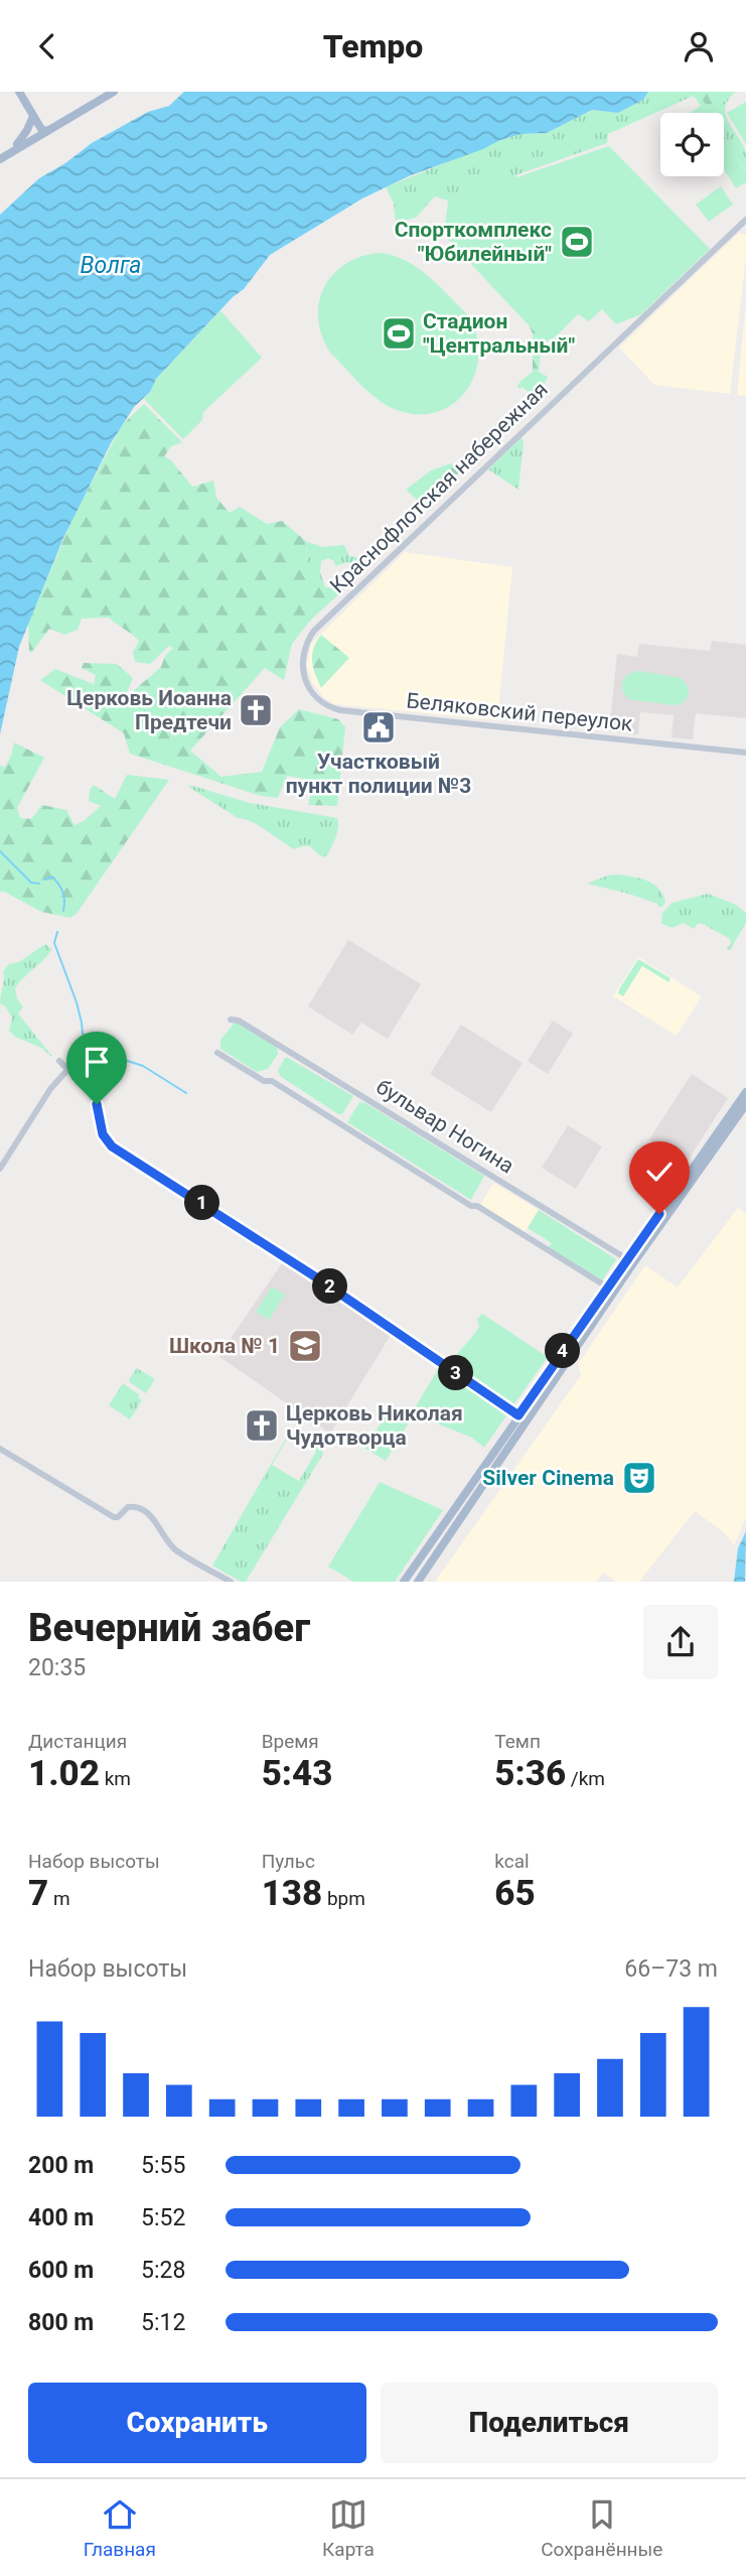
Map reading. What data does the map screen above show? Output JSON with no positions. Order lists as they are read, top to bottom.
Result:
{
  "streets": {
    "street": ["Краснофлотская набережная", "Беляковский переулок", "бульвар Ногина"]
  },
  "crossings": [
    ["Краснофлотская набережная", "Беляковский переулок"]
  ],
  "water": ["Волга"],
  "places": {
    "sports": ["Спорткомплекс \"Юбилейный\"", "Стадион \"Центральный\""],
    "church": ["Церковь Иоанна Предтечи", "Церковь Николая Чудотворца"],
    "public building": ["Участковый пункт полиции №3"],
    "school or university": ["Школа № 1"],
    "theatre": ["Silver Cinema"]
  },
  "page": {
    "header": "Tempo",
    "pins": [
      "1",
      "2",
      "4",
      "3"
    ],
    "heading": ["Вечерний забег", "20:35"],
    "stats": [
      ["Дистанция", "1.02 km"],
      ["Время", "5:43"],
      ["Темп", "5:36 /km"],
      ["Набор высоты", "7 m"],
      ["Пульс", "138 bpm"],
      ["kcal", "65"]
    ],
    "chart": ["Набор высоты", "66–73 m"],
    "list": [
      {
        "name": "200 m",
        "note": "5:55"
      },
      {
        "name": "400 m",
        "note": "5:52"
      },
      {
        "name": "600 m",
        "note": "5:28"
      },
      {
        "name": "800 m",
        "note": "5:12"
      }
    ],
    "buttons": ["Сохранить", "Поделиться"],
    "tabs": ["Главная", "Карта", "Сохранённые"]
  }
}
